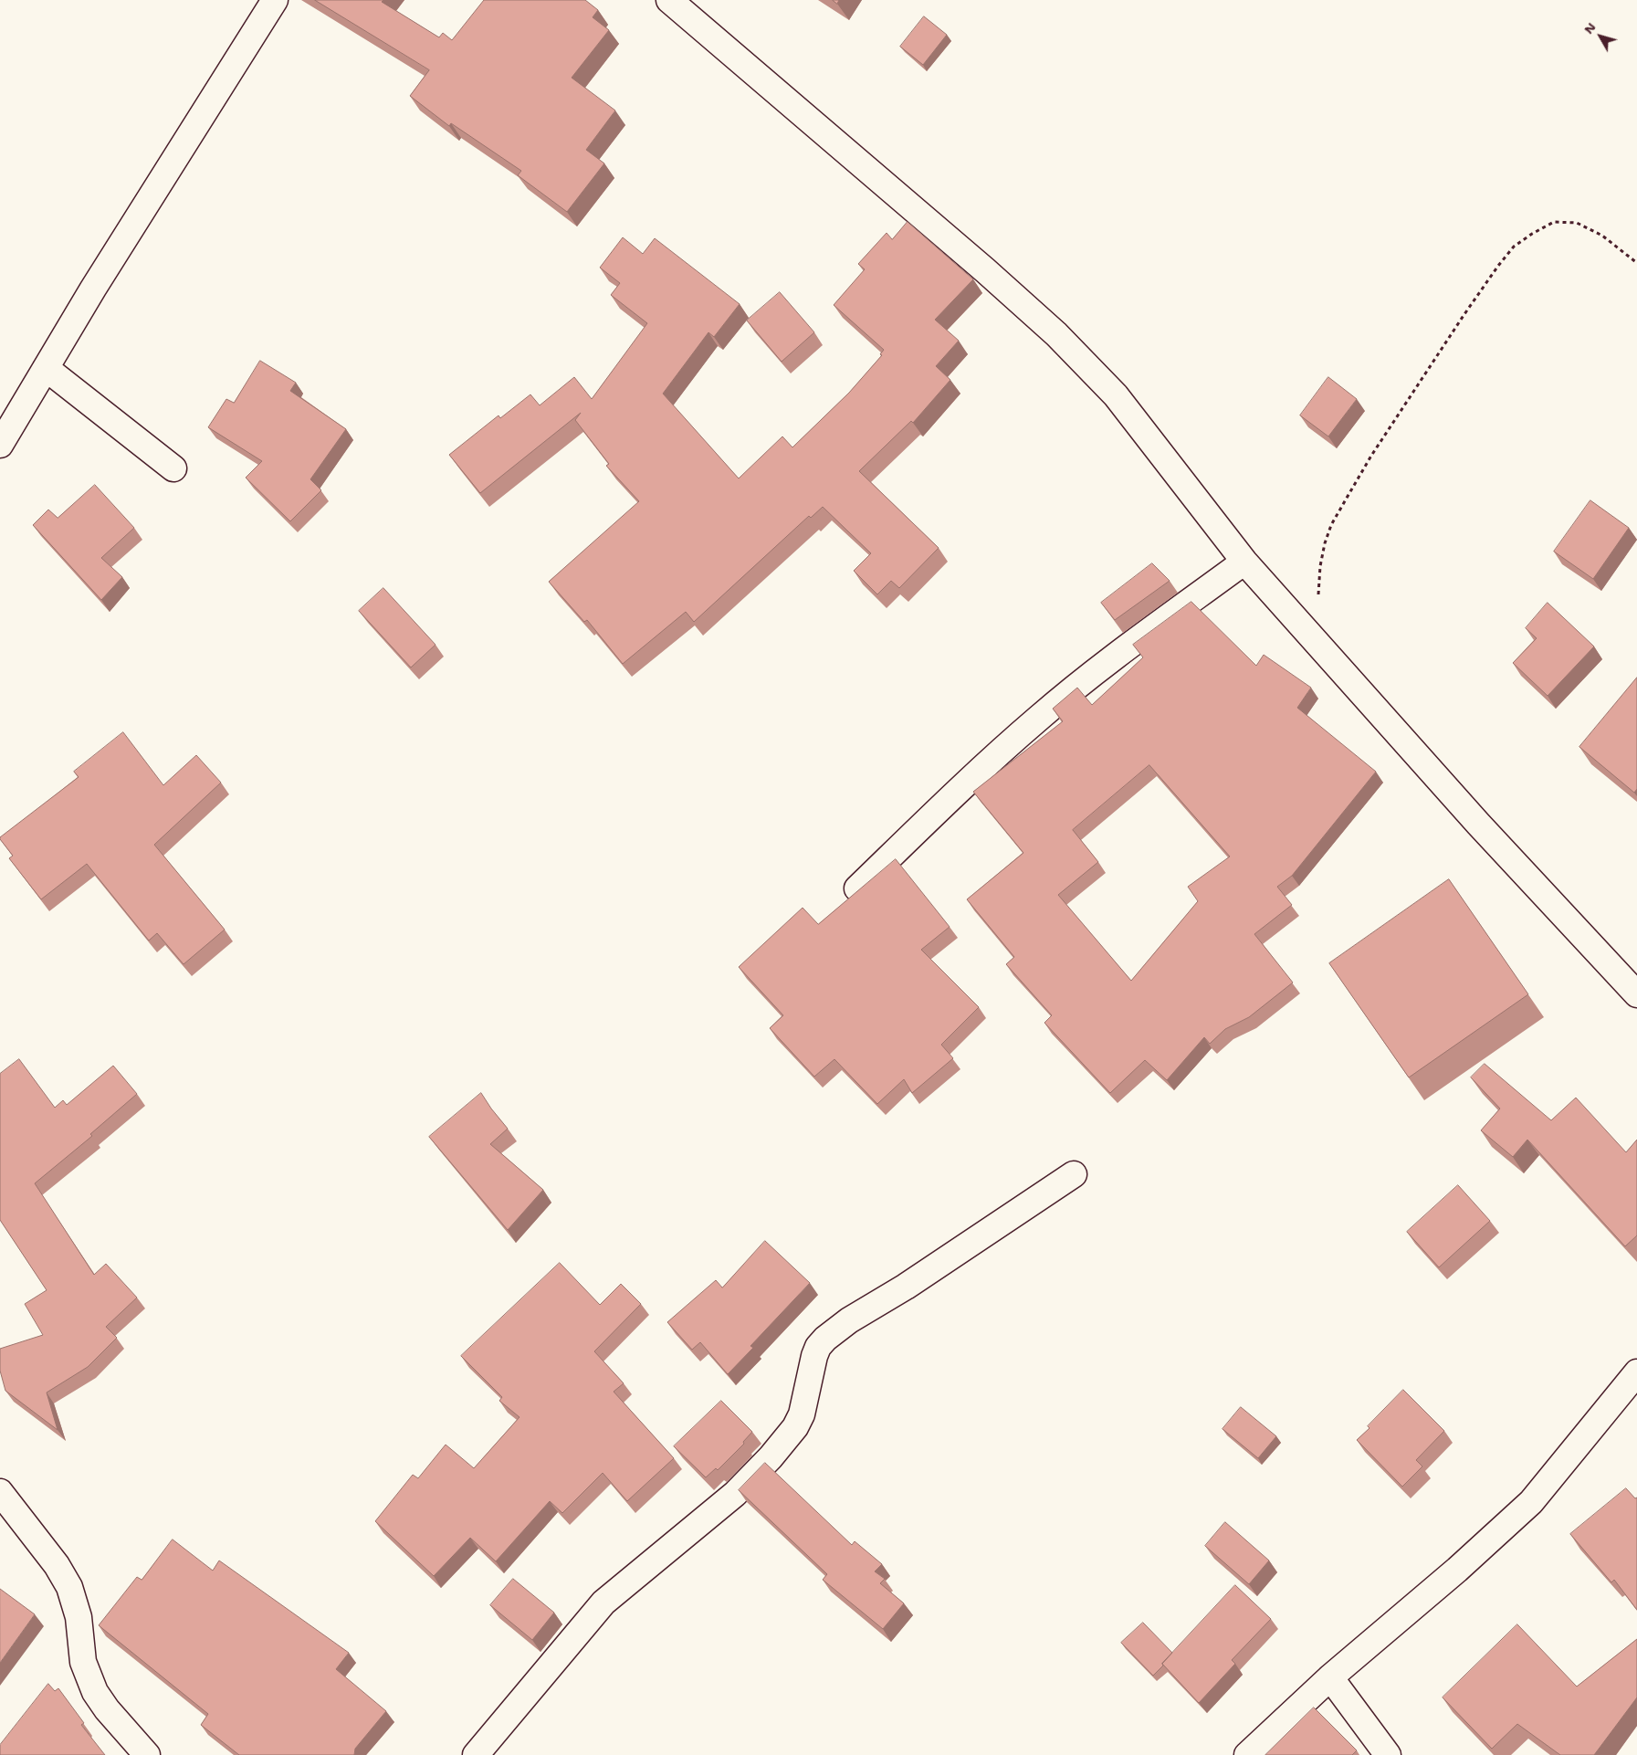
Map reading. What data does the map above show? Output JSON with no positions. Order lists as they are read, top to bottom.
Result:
{
  "north": "top left"
}
